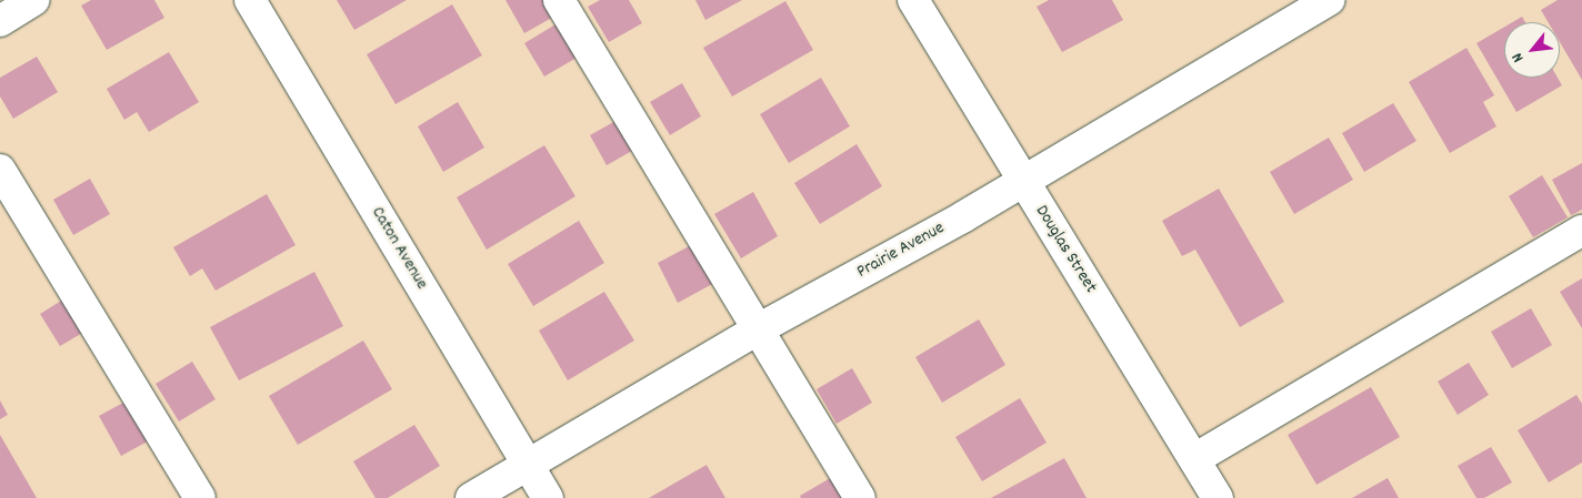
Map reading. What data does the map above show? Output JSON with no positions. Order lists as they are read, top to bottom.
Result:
{
  "streets": {
    "street": ["Caton Avenue", "Douglas Street", "Prairie Avenue"]
  },
  "crossings": [
    ["Caton Avenue", "Prairie Avenue"],
    ["Douglas Street", "Prairie Avenue"]
  ],
  "north": "bottom left"
}
